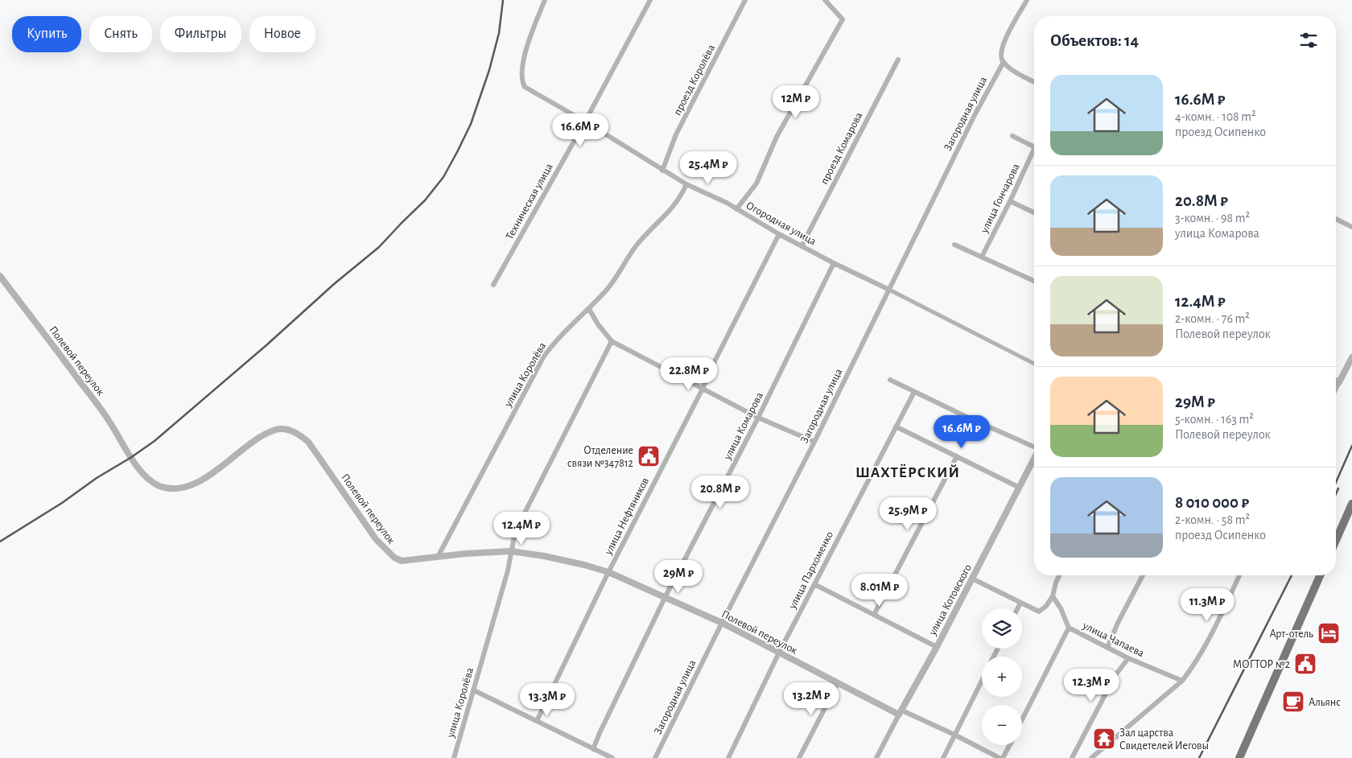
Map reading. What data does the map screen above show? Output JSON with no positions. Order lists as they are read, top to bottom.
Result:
{
  "streets": {
    "street": [
      "проезд Королёва",
      "Загородная улица",
      "проезд Комарова",
      "улица Гончарова",
      "Техническая улица",
      "Огородная улица",
      "Полевой переулок",
      "улица Королёва",
      "улица Комарова",
      "улица Нефтяников",
      "улица Пархоменко",
      "улица Котовского",
      "улица Чапаева"
    ]
  },
  "crossings": [
    ["проезд Королёва", "Огородная улица"],
    ["Загородная улица", "Огородная улица"],
    ["Загородная улица", "Полевой переулок"],
    ["проезд Комарова", "Огородная улица"],
    ["Техническая улица", "Огородная улица"],
    ["Огородная улица", "улица Королёва"],
    ["Огородная улица", "улица Комарова"],
    ["Огородная улица", "улица Нефтяников"],
    ["Полевой переулок", "улица Королёва"],
    ["Полевой переулок", "улица Комарова"],
    ["Полевой переулок", "улица Нефтяников"],
    ["Полевой переулок", "улица Пархоменко"],
    ["Полевой переулок", "улица Котовского"]
  ],
  "districts": ["ШАХТЁРСКИЙ"],
  "places": {
    "public building": ["Отделение связи №347812", "МОГТОР №2"],
    "hotel": ["Арт-отель"],
    "cafe": ["Альянс"],
    "temple": ["Зал царства Свидетелей Иеговы"]
  },
  "page": {
    "chip": [
      "Купить",
      "Снять",
      "Фильтры",
      "Новое"
    ],
    "heading": "Объектов: 14",
    "list": [
      {
        "name": "16.6M ₽",
        "note": "4-комн. · 108 m² · проезд Осипенко"
      },
      {
        "name": "20.8M ₽",
        "note": "3-комн. · 98 m² · улица Комарова"
      },
      {
        "name": "12.4M ₽",
        "note": "2-комн. · 76 m² · Полевой переулок"
      },
      {
        "name": "29M ₽",
        "note": "5-комн. · 163 m² · Полевой переулок"
      },
      {
        "name": "8 010 000 ₽",
        "note": "2-комн. · 58 m² · проезд Осипенко"
      }
    ],
    "price": [
      "12M ₽",
      "16.6M ₽",
      "25.4M ₽",
      "22.8M ₽",
      "16.6M ₽",
      "20.8M ₽",
      "25.9M ₽",
      "12.4M ₽",
      "29M ₽",
      "8.01M ₽",
      "11.3M ₽",
      "12.3M ₽",
      "13.2M ₽",
      "13.3M ₽"
    ],
    "map_buttons": ["+", "−"]
  }
}
